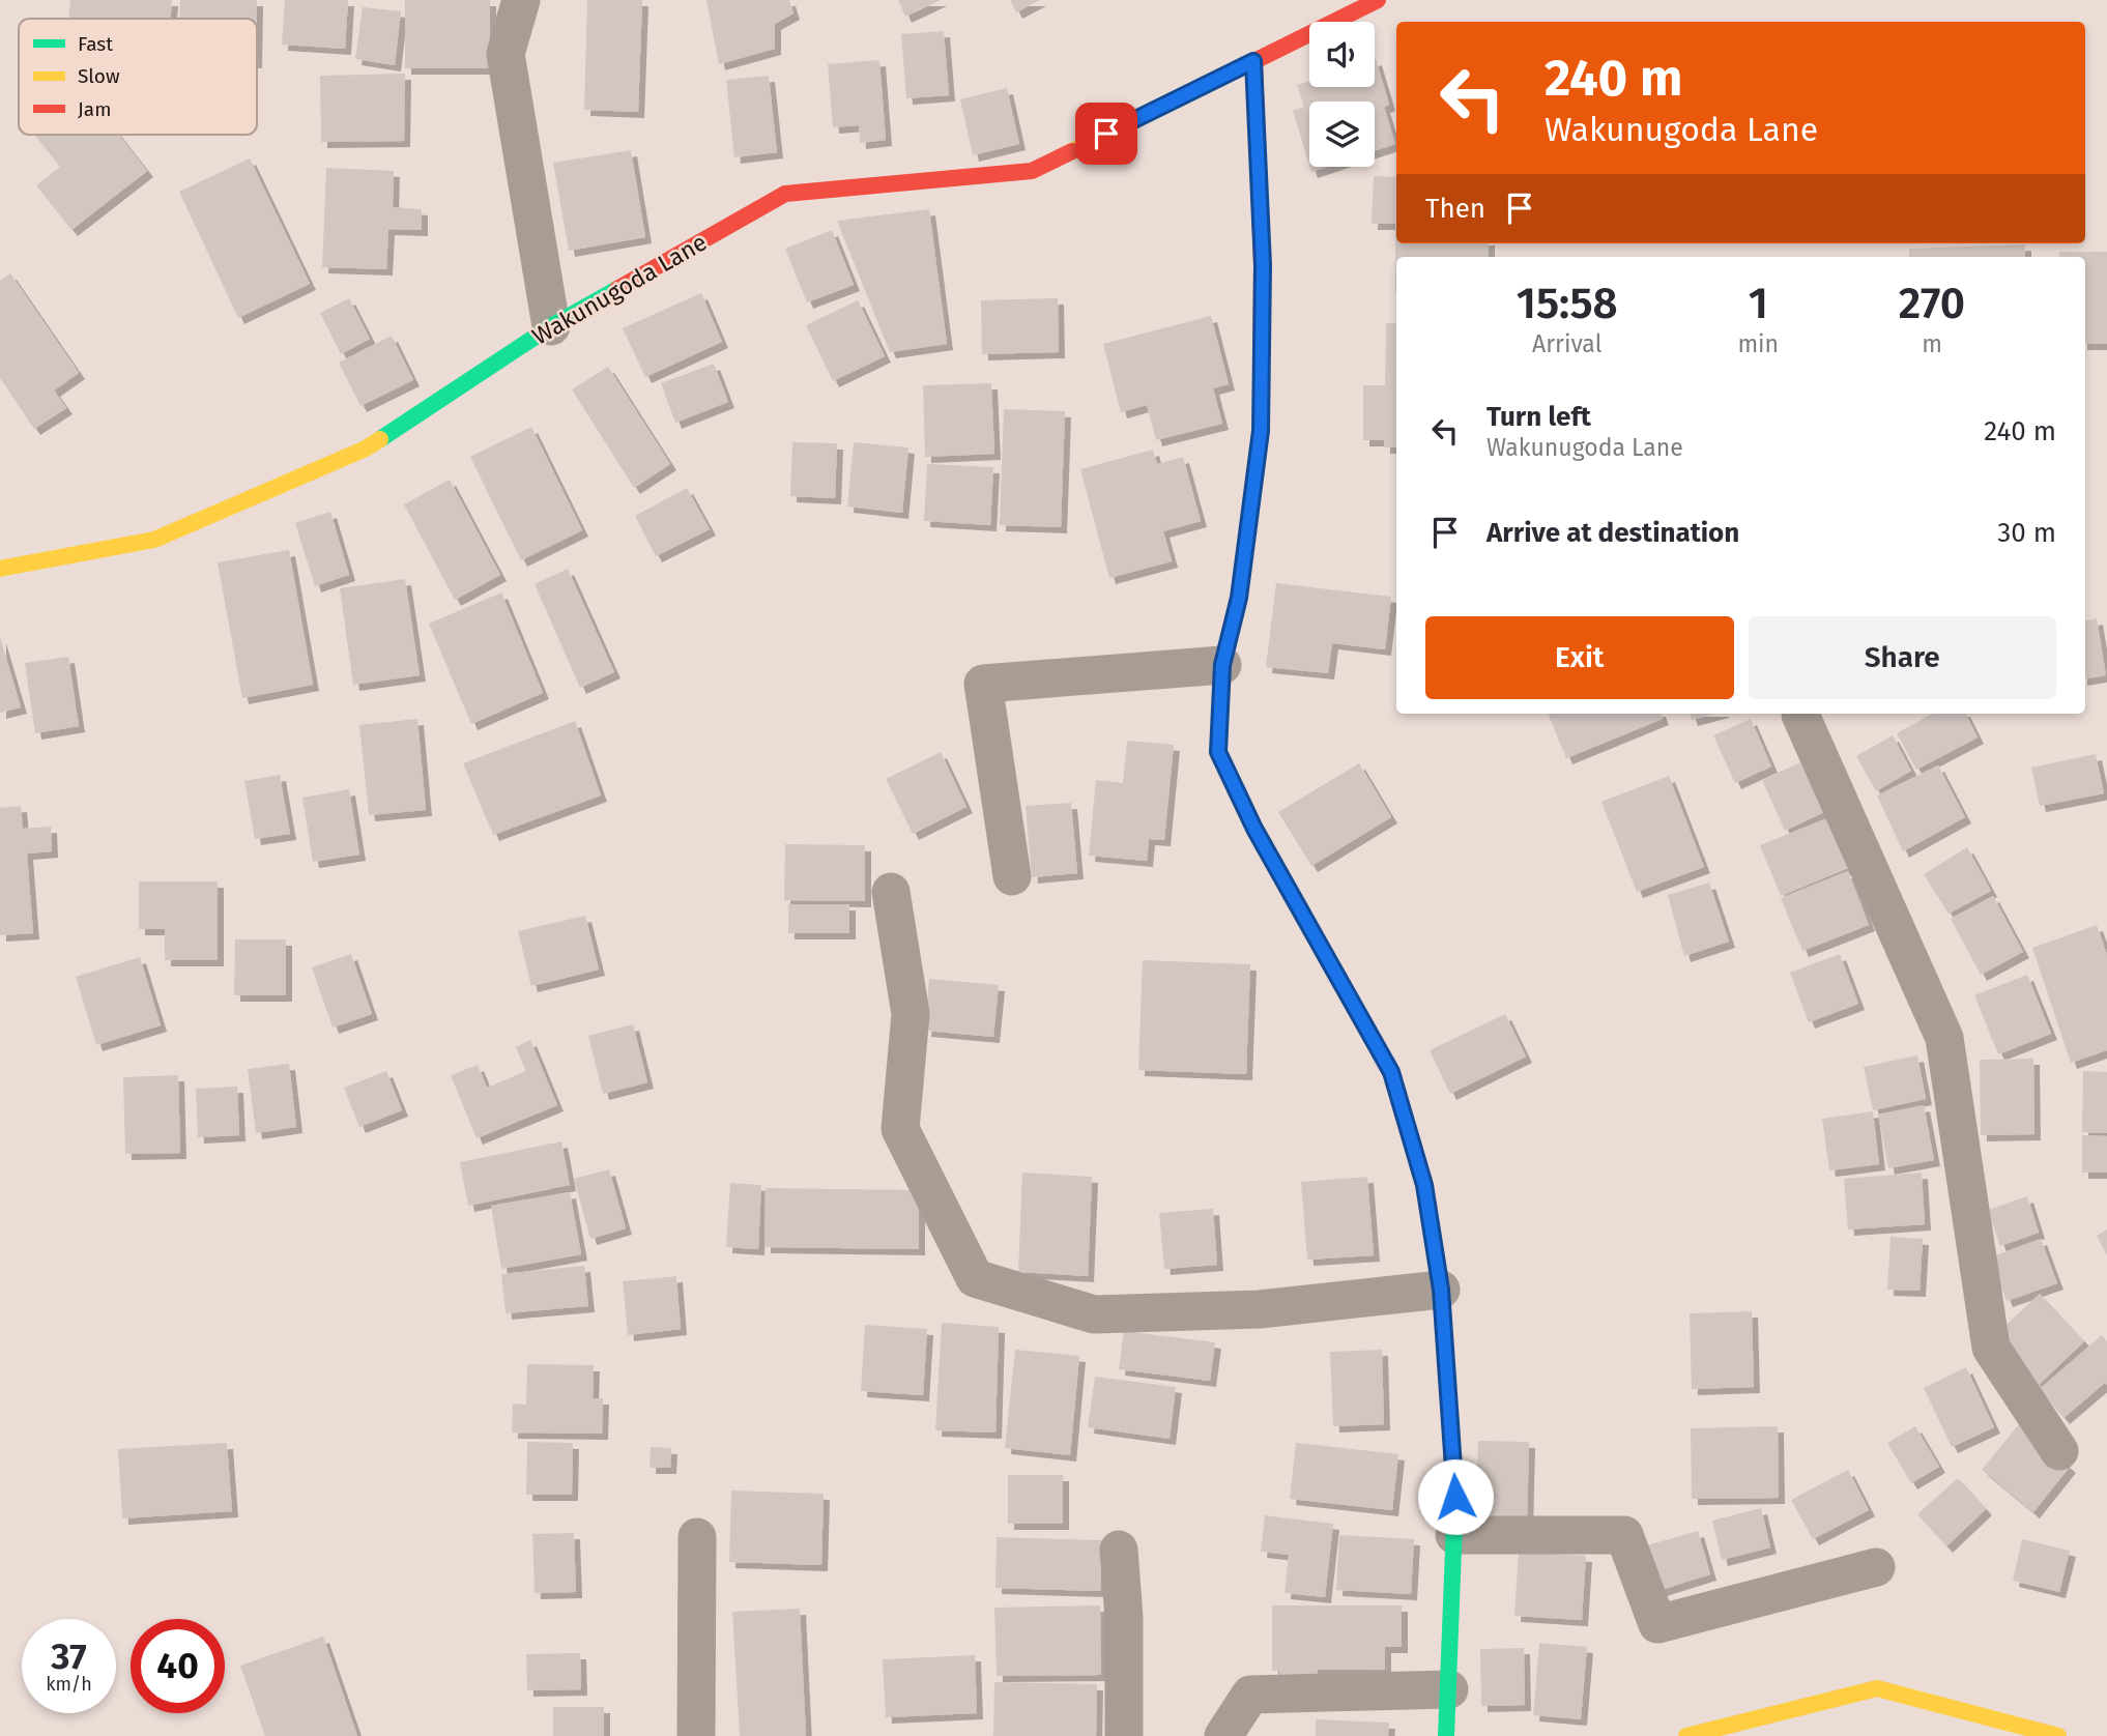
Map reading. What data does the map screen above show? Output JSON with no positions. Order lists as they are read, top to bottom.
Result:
{
  "streets": {
    "street": ["Wakunugoda Lane"]
  },
  "legend": ["Fast", "Slow", "Jam"],
  "page": {
    "turn": ["240 m", "Wakunugoda Lane"],
    "then": "Then",
    "eta": [
      "15:58",
      "Arrival",
      "1",
      "min",
      "270",
      "m"
    ],
    "list": [
      {
        "name": "Turn left",
        "note": "Wakunugoda Lane",
        "value": "240 m"
      },
      {
        "name": "Arrive at destination",
        "value": "30 m"
      }
    ],
    "buttons": ["Exit", "Share"],
    "speed": "37 km/h",
    "limit": "40"
  }
}
